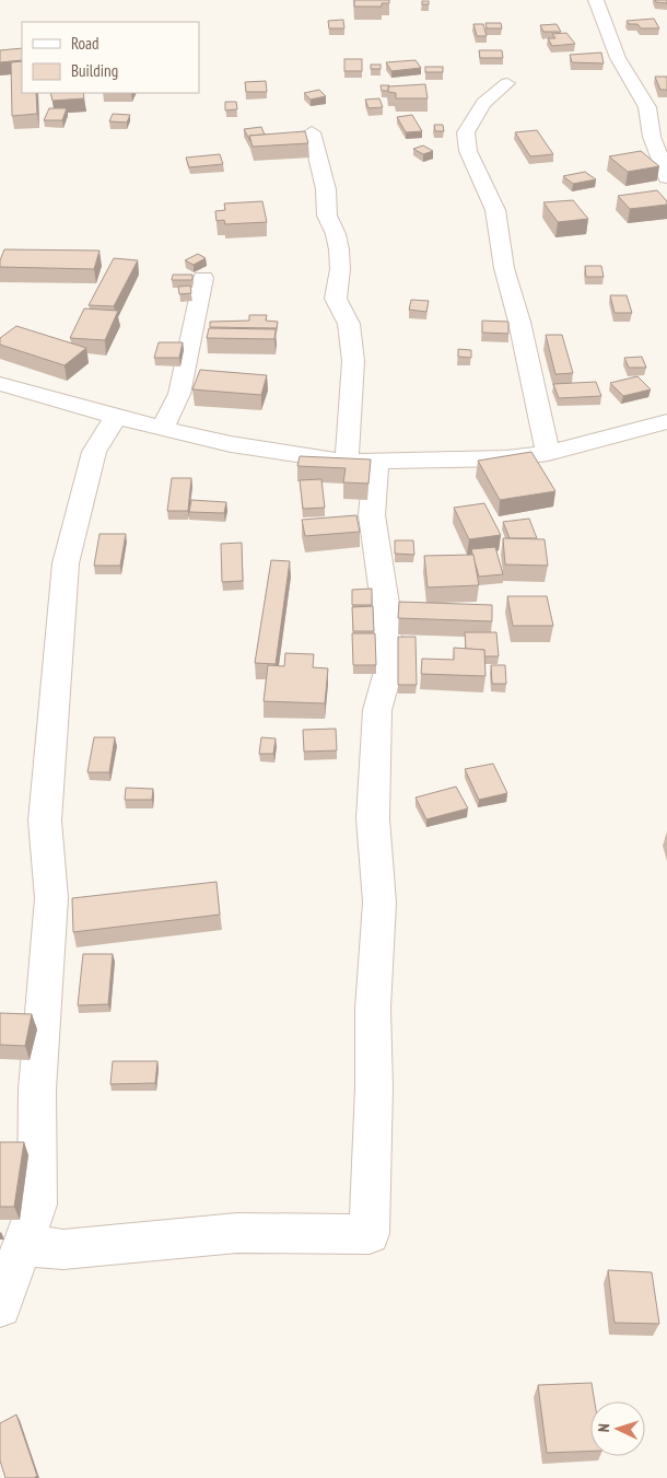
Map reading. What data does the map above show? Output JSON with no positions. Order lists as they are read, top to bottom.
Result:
{
  "legend": ["Road", "Building"],
  "north": "left"
}
